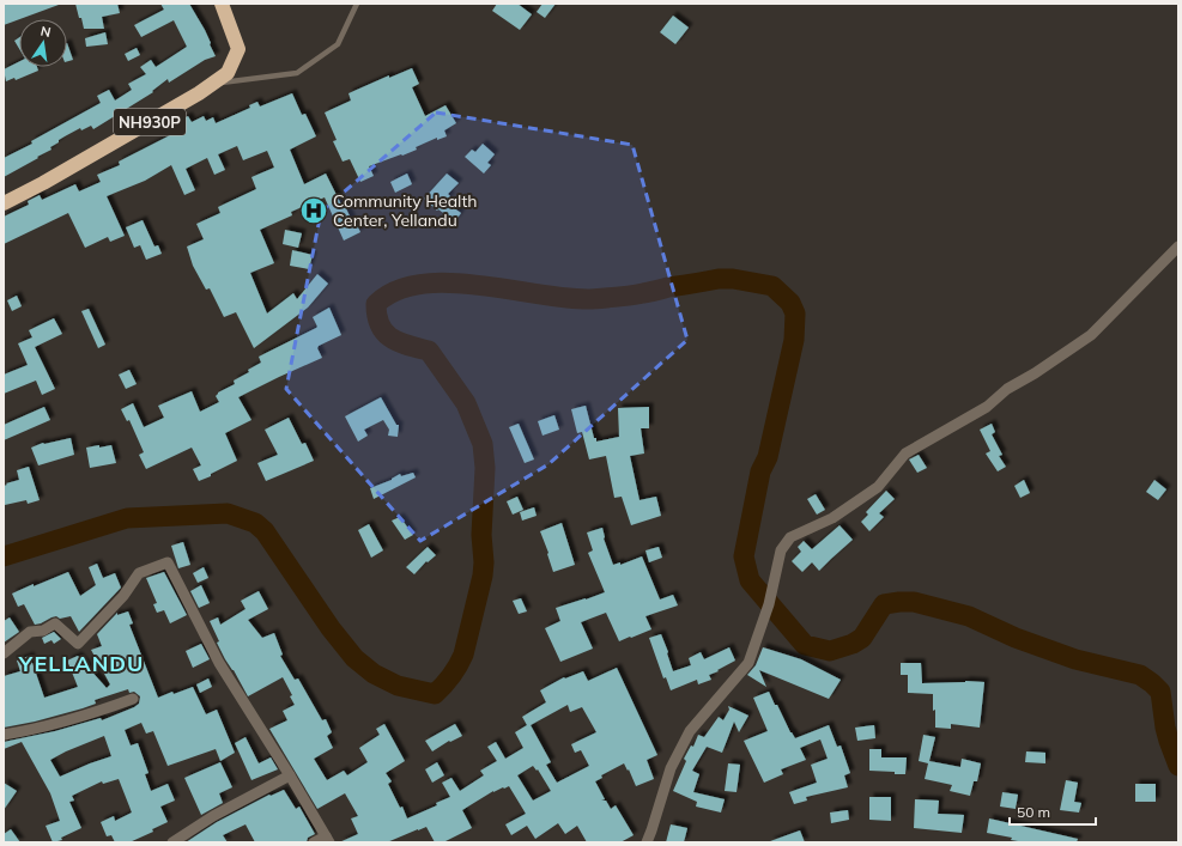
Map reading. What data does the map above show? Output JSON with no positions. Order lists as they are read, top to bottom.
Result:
{
  "streets": {
    "highway": ["NH930P"]
  },
  "districts": ["YELLANDU"],
  "places": {
    "hospital": ["Community Health Center, Yellandu"]
  },
  "scale_bar": "50 m",
  "north": "top"
}
